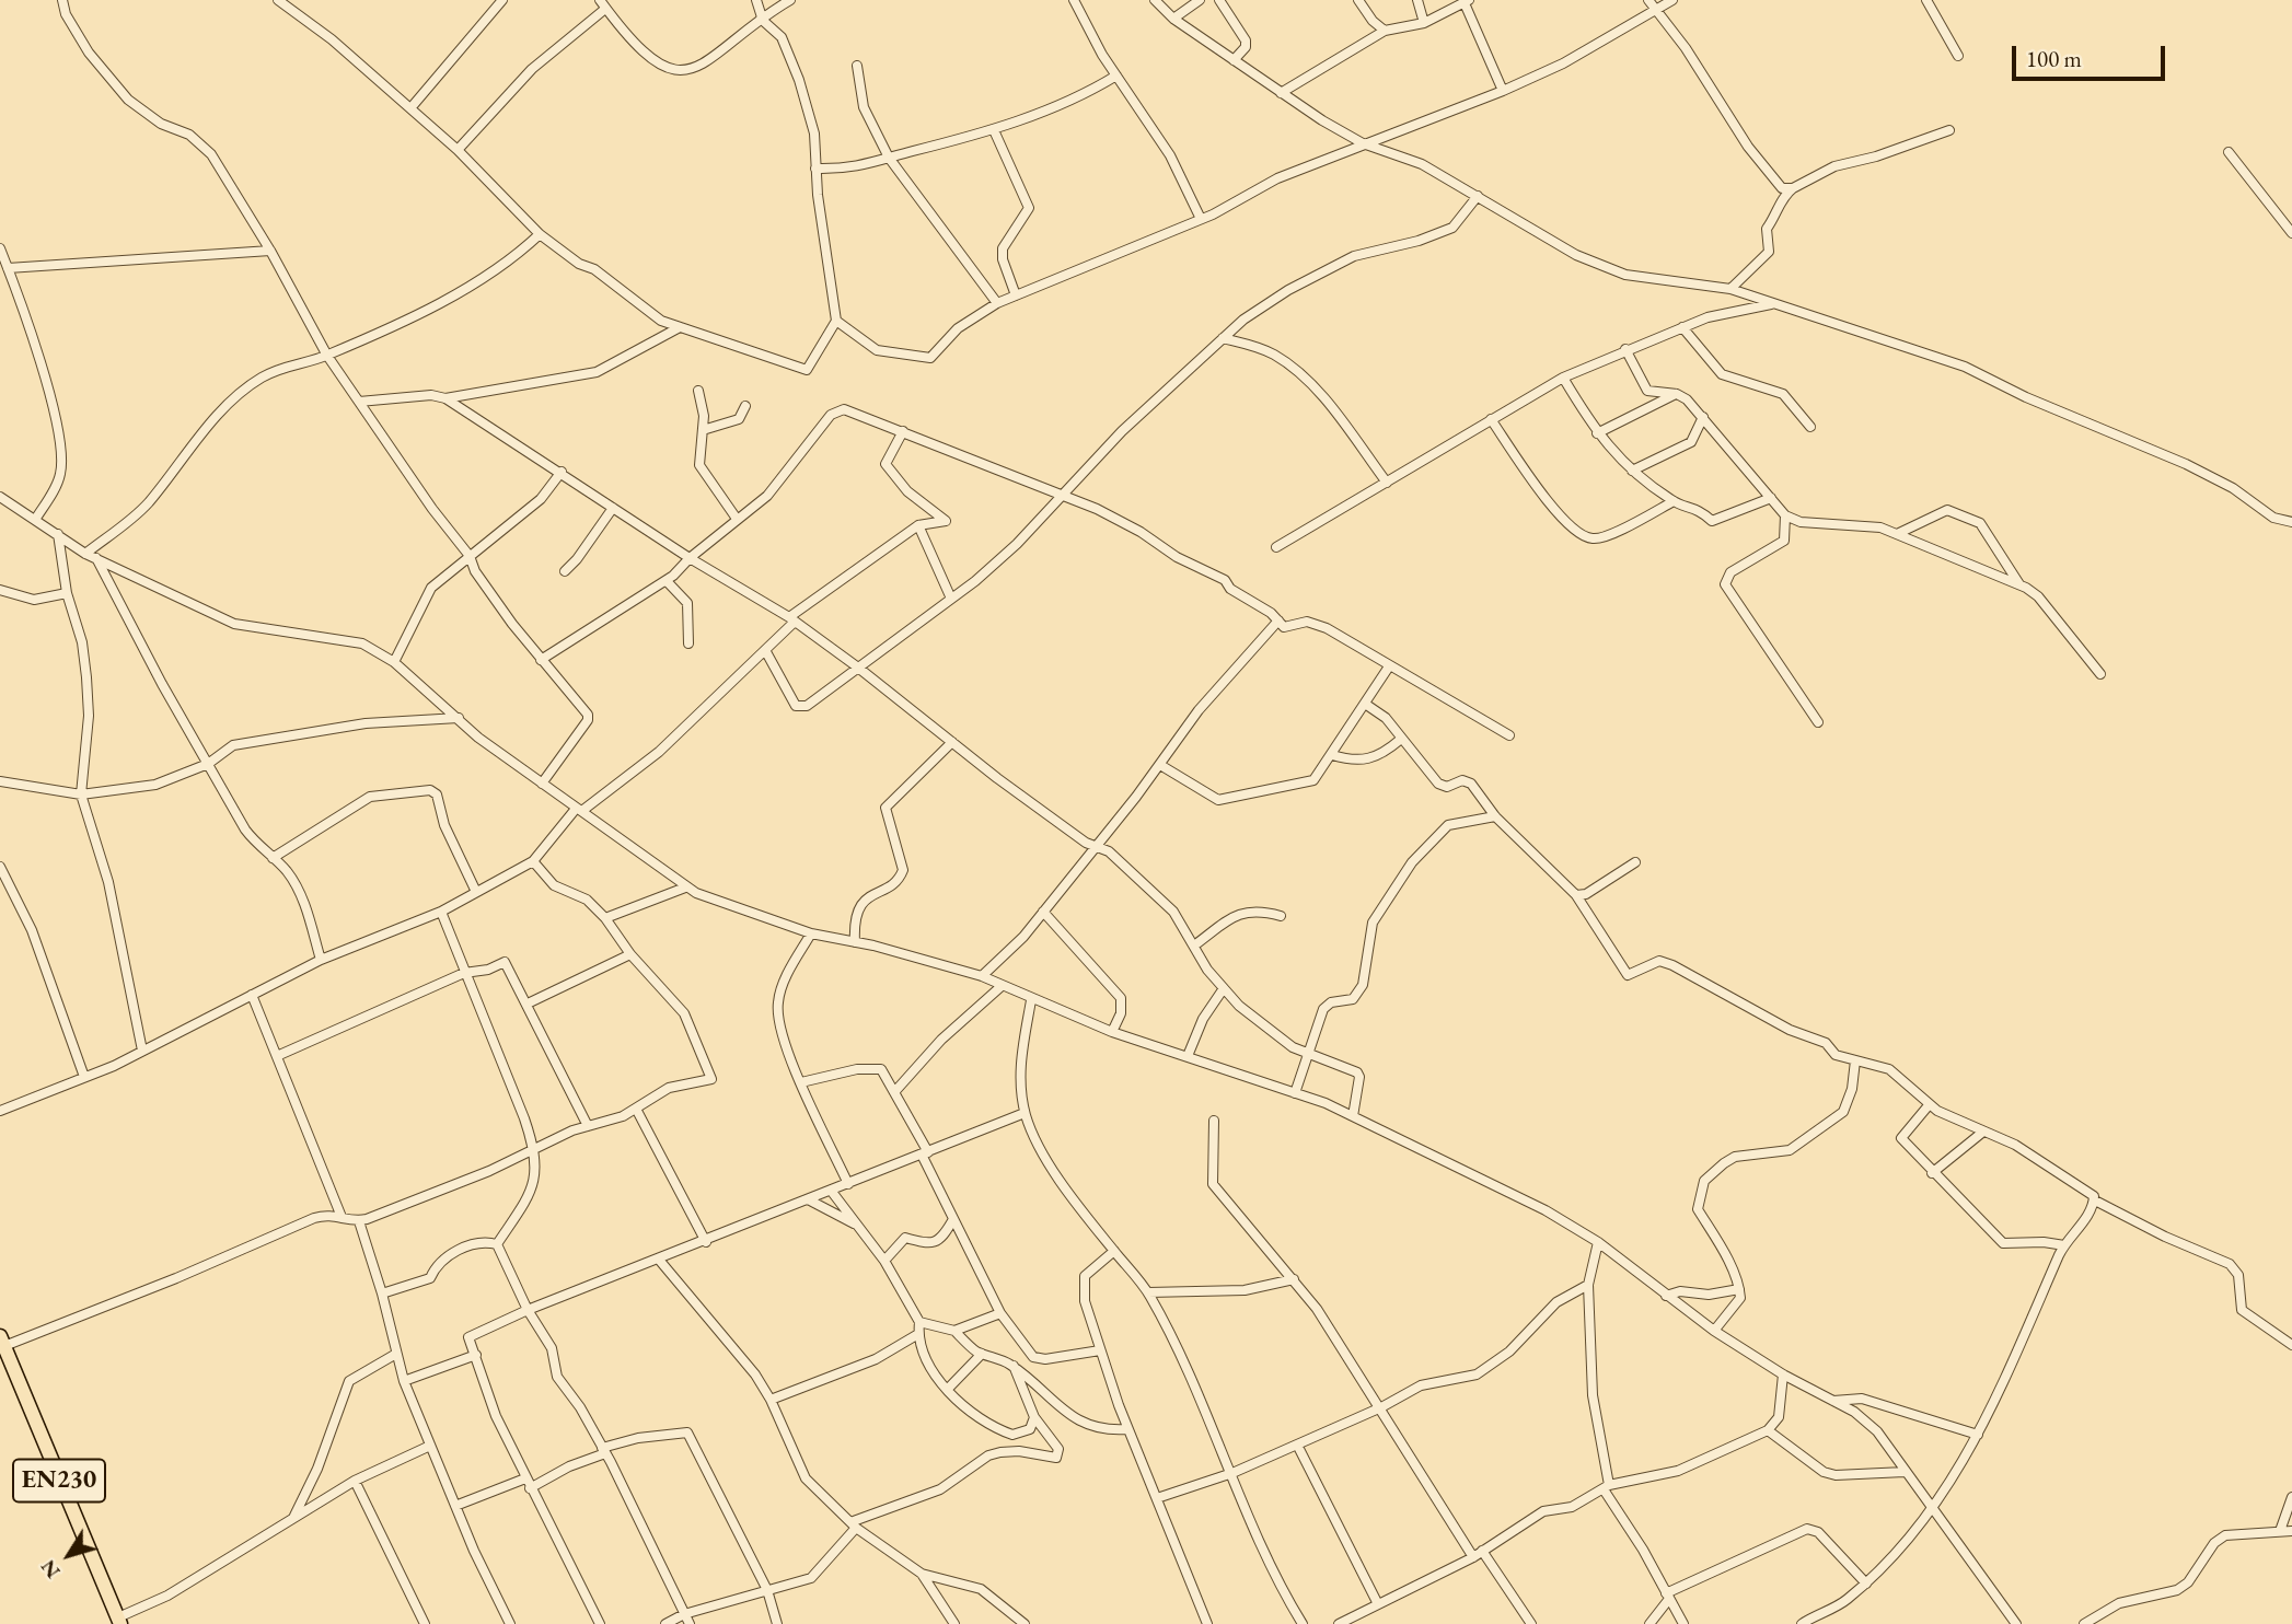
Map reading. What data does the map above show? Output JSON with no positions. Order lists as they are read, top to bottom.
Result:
{
  "streets": {
    "main road": ["EN230"]
  },
  "scale_bar": "100 m",
  "north": "bottom left"
}
